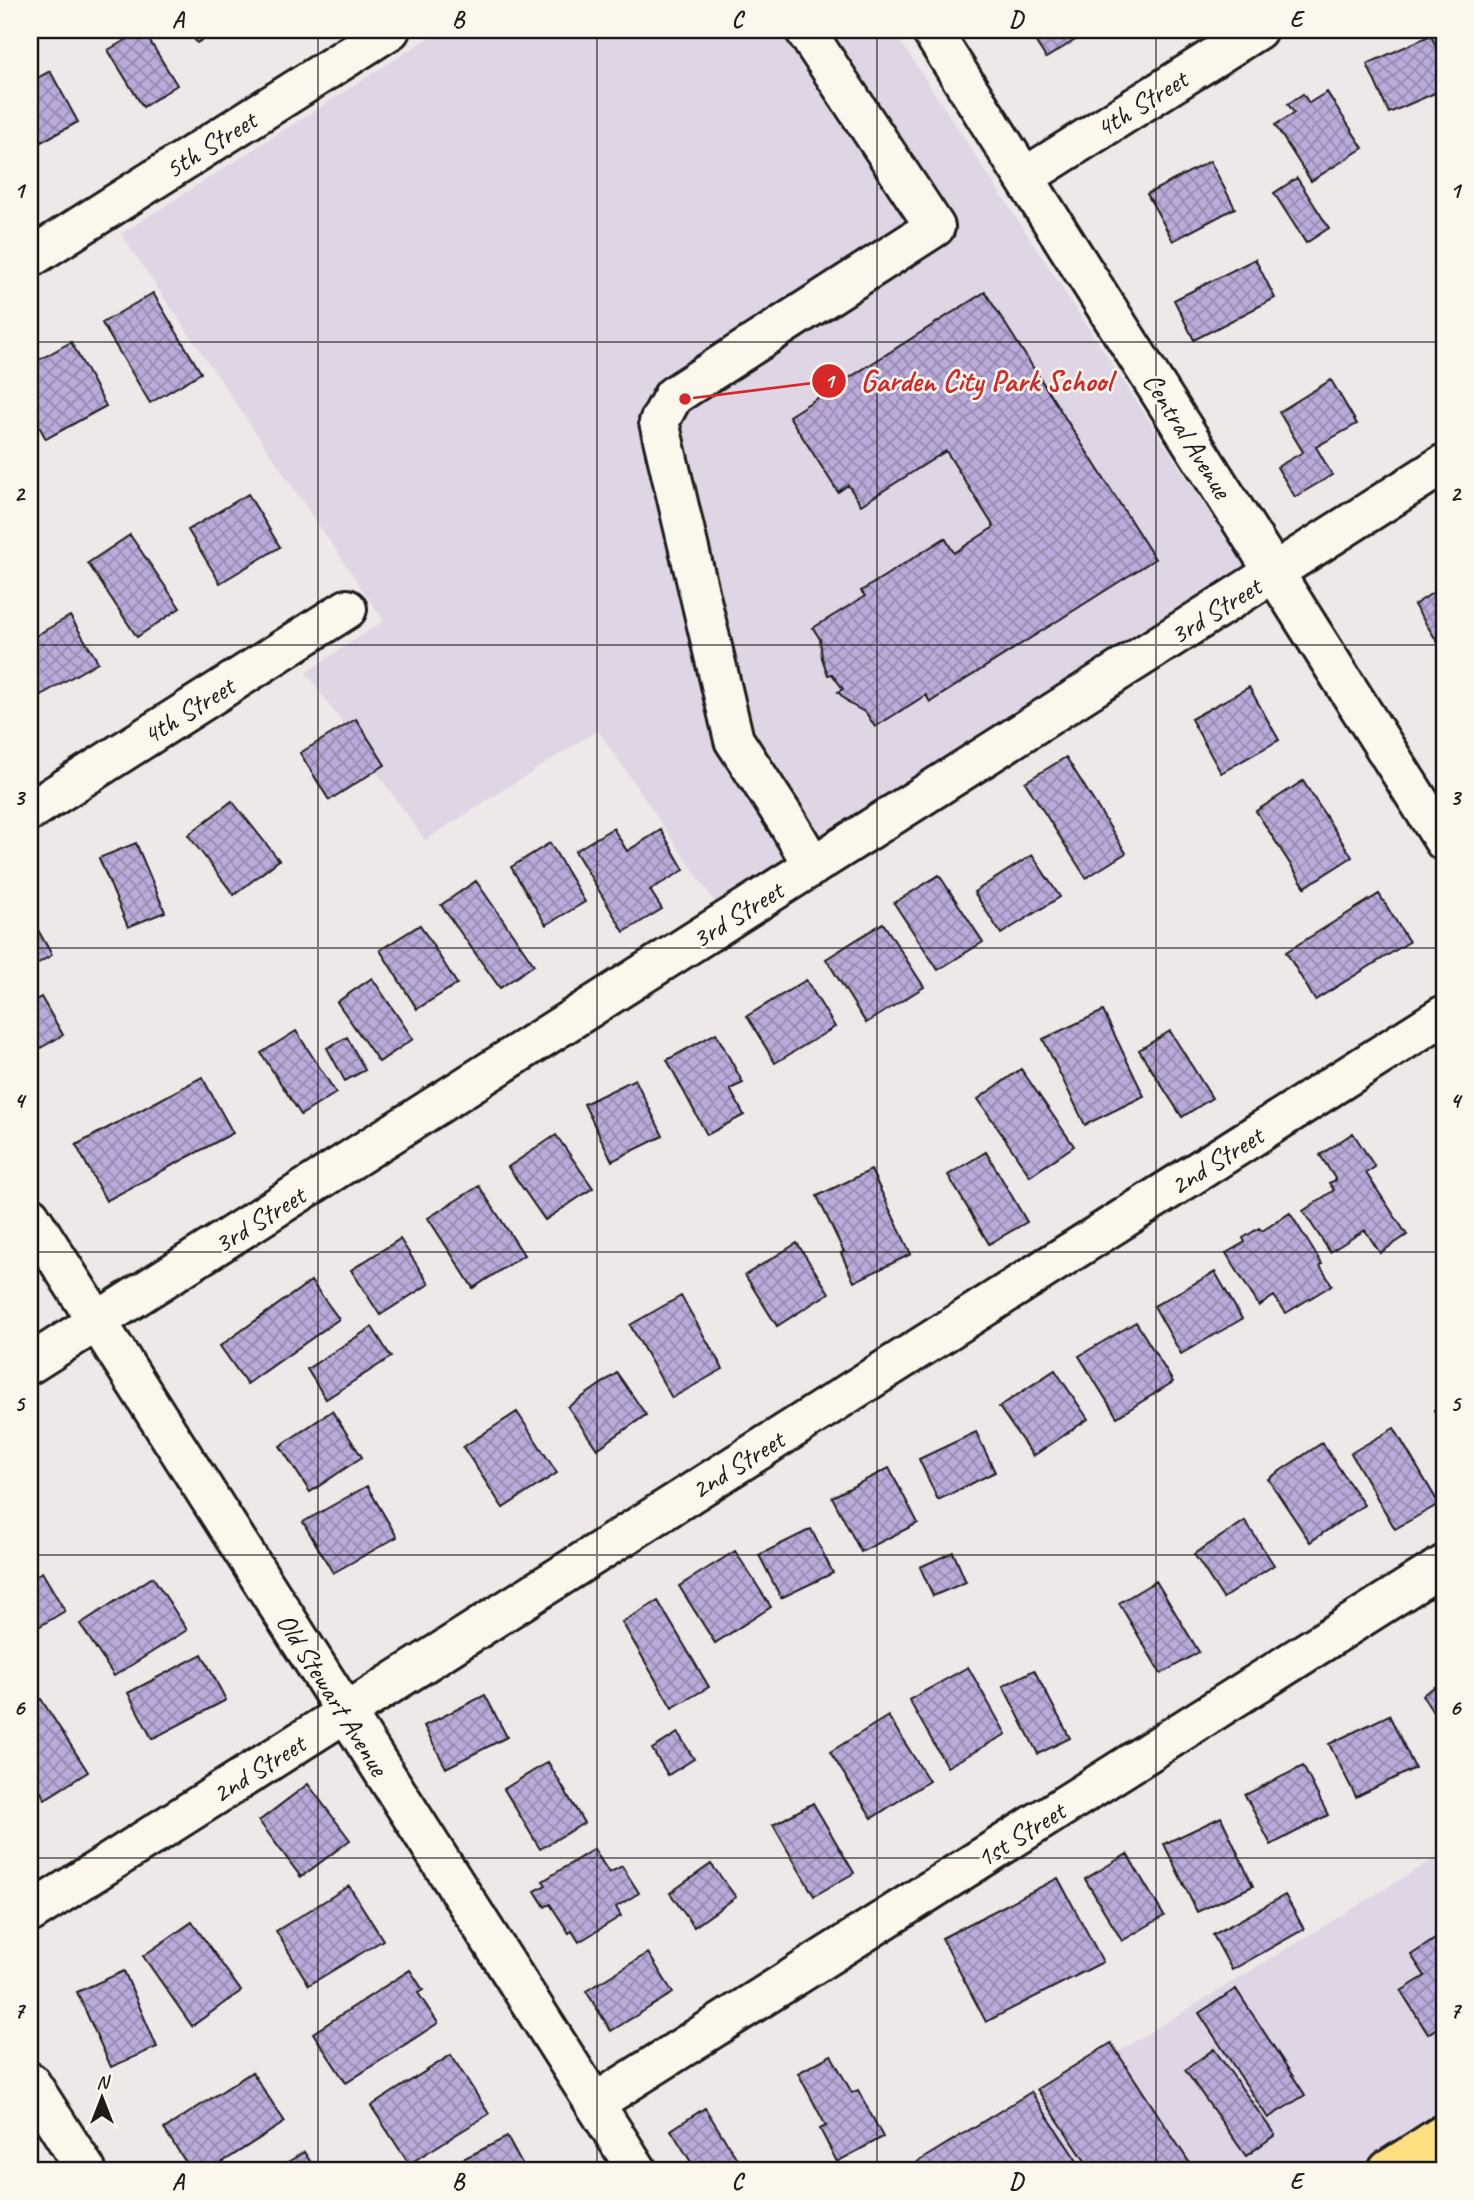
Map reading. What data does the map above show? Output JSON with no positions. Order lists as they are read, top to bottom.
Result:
{
  "streets": {
    "street": [
      "4th Street",
      "5th Street",
      "Central Avenue",
      "3rd Street",
      "2nd Street",
      "Old Stewart Avenue",
      "1st Street"
    ]
  },
  "crossings": [
    ["4th Street", "Central Avenue"],
    ["Central Avenue", "3rd Street"],
    ["3rd Street", "Old Stewart Avenue"],
    ["2nd Street", "Old Stewart Avenue"],
    ["Old Stewart Avenue", "1st Street"]
  ],
  "places": ["Garden City Park School"],
  "north": "top",
  "grid": {
    "columns": [
      "A",
      "B",
      "C",
      "D",
      "E"
    ],
    "rows": [
      "1",
      "2",
      "3",
      "4",
      "5",
      "6",
      "7"
    ]
  }
}
